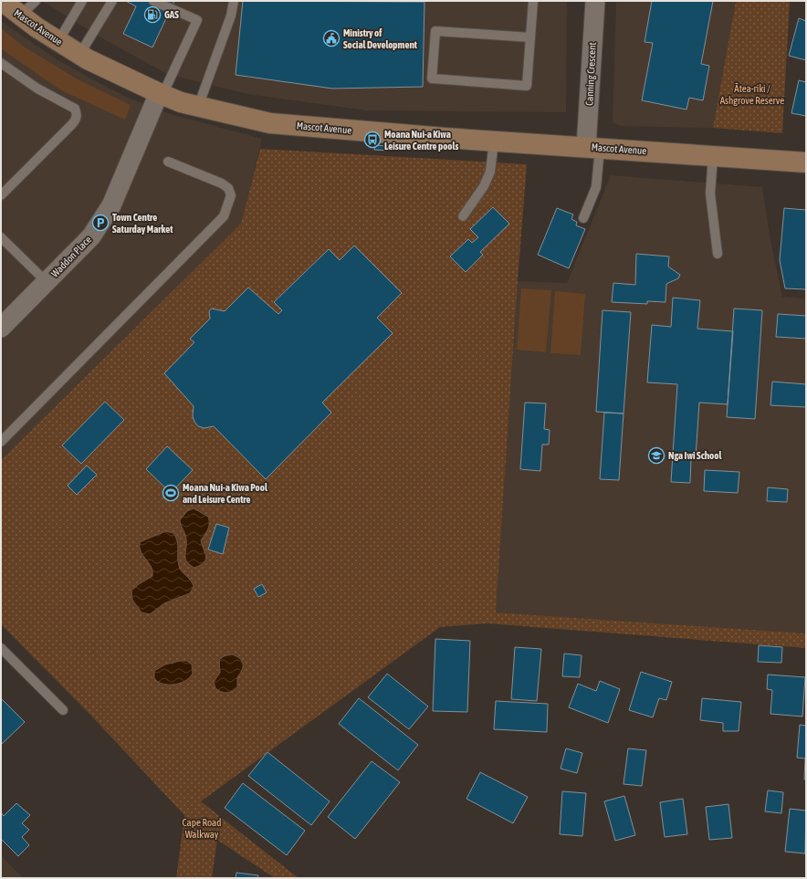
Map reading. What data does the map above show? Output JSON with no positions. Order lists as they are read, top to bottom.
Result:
{
  "streets": {
    "main road": ["Mascot Avenue"],
    "street": ["Canning Crescent", "Waddon Place"]
  },
  "crossings": [
    ["Mascot Avenue", "Canning Crescent"],
    ["Mascot Avenue", "Waddon Place"]
  ],
  "parks": ["Ātea-riki / Ashgrove Reserve", "Cape Road Walkway"],
  "places": {
    "fuel station": ["GAS"],
    "public building": ["Ministry of Social Development"],
    "bus stop": ["Moana Nui-a Kiwa Leisure Centre pools"],
    "parking": ["Town Centre Saturday Market"],
    "school or university": ["Nga Iwi School"],
    "sports": ["Moana Nui-a Kiwa Pool and Leisure Centre"]
  }
}
